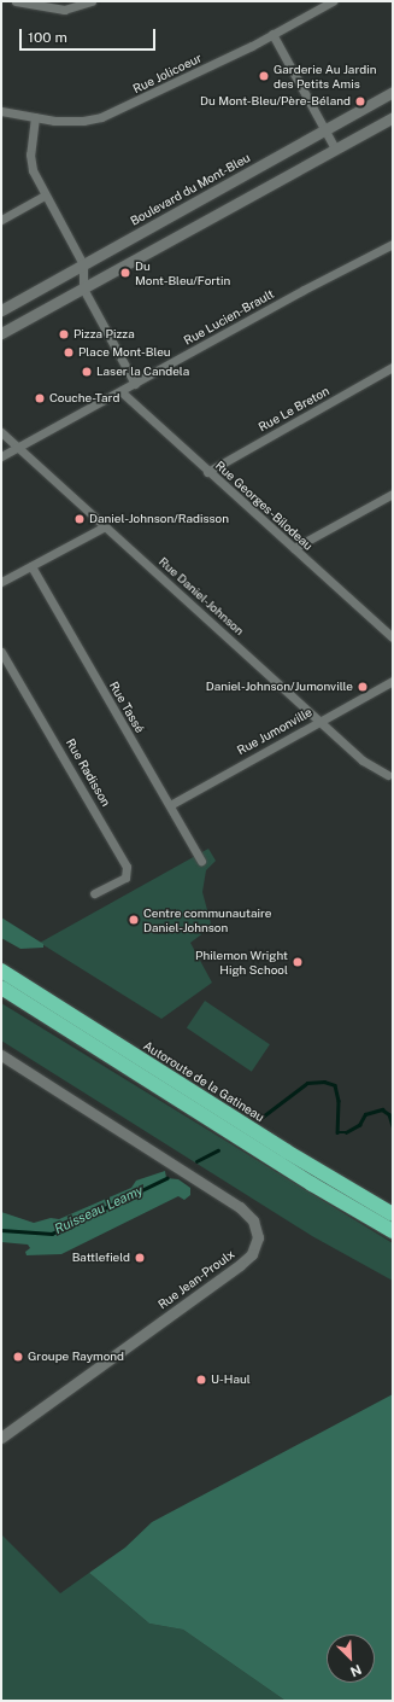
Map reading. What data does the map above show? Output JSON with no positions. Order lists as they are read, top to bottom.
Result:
{
  "streets": {
    "highway": ["Autoroute de la Gatineau"],
    "street": [
      "Rue Jolicoeur",
      "Boulevard du Mont-Bleu",
      "Rue Lucien-Brault",
      "Rue Le Breton",
      "Rue Georges-Bilodeau",
      "Rue Daniel-Johnson",
      "Rue Tassé",
      "Rue Jumonville",
      "Rue Radisson",
      "Rue Jean-Proulx"
    ]
  },
  "crossings": [
    ["Rue Lucien-Brault", "Rue Georges-Bilodeau"],
    ["Rue Lucien-Brault", "Rue Daniel-Johnson"],
    ["Rue Le Breton", "Rue Georges-Bilodeau"],
    ["Rue Daniel-Johnson", "Rue Jumonville"],
    ["Rue Tassé", "Rue Jumonville"]
  ],
  "water": ["Ruisseau Leamy"],
  "places": [
    "Garderie Au Jardin des Petits Amis",
    "Du Mont-Bleu/Père-Béland",
    "Du Mont-Bleu/Fortin",
    "Pizza Pizza",
    "Place Mont-Bleu",
    "Laser la Candela",
    "Couche-Tard",
    "Daniel-Johnson/Radisson",
    "Daniel-Johnson/Jumonville",
    "Centre communautaire Daniel-Johnson",
    "Philemon Wright High School",
    "Battlefield",
    "Groupe Raymond",
    "U-Haul"
  ],
  "scale_bar": "100 m",
  "north": "bottom right"
}
